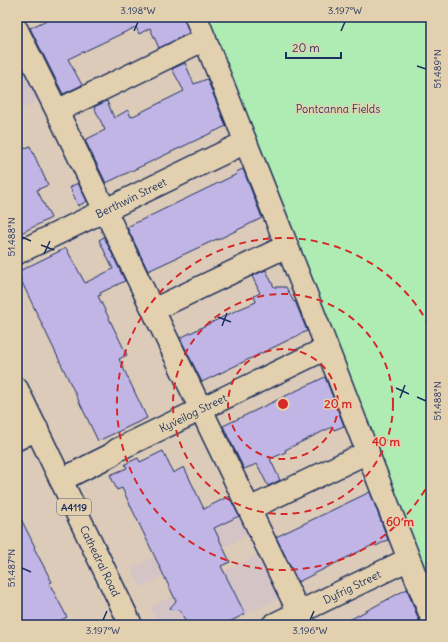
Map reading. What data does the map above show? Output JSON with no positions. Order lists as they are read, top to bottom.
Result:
{
  "streets": {
    "street": [
      "Berthwin Street",
      "Kyveilog Street",
      "A4119",
      "Cathedral Road",
      "Dyfrig Street"
    ]
  },
  "crossings": [
    ["Kyveilog Street", "Cathedral Road"]
  ],
  "parks": ["Pontcanna Fields"],
  "scale_bar": "20 m",
  "coordinates": [
    "3.198°W",
    "3.197°W",
    "51.489°N",
    "51.488°N",
    "51.487°N",
    "3.196°W"
  ],
  "rings": ["20 m", "40 m", "60 m"]
}
